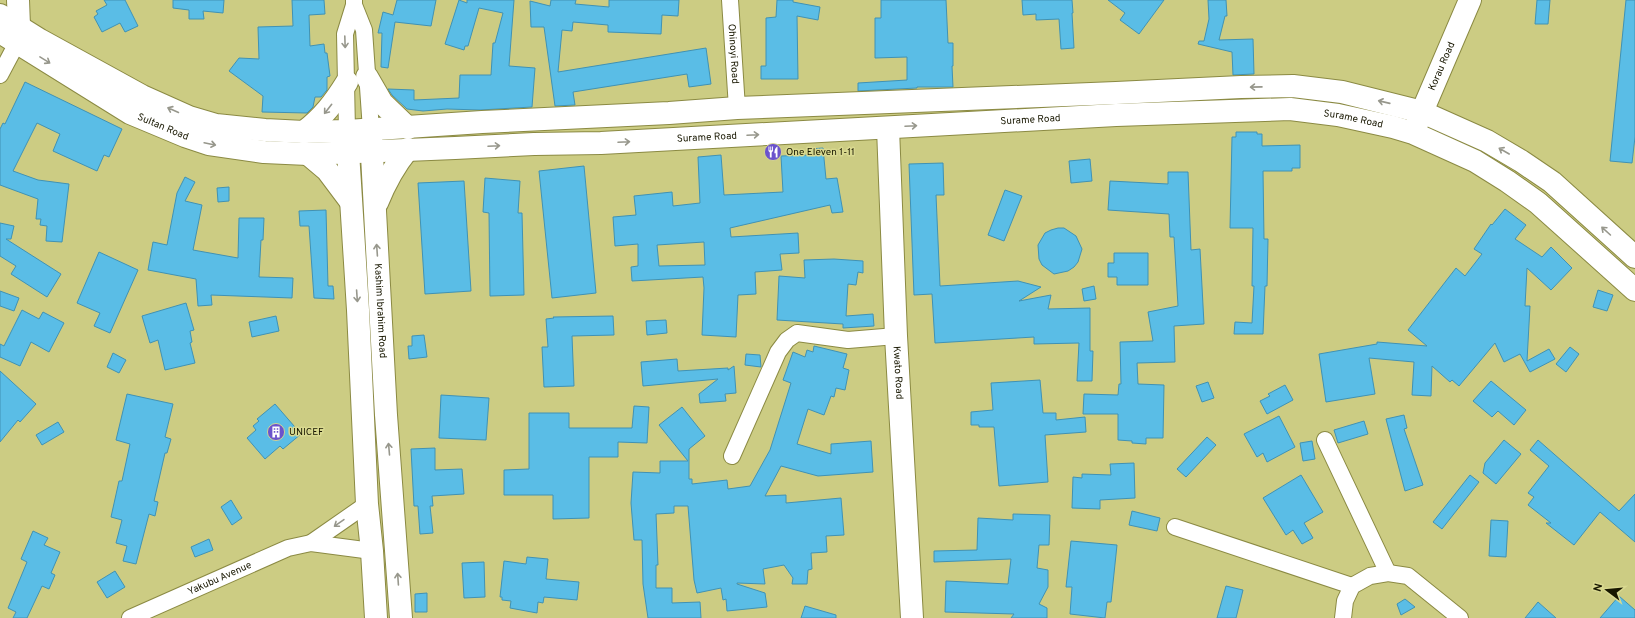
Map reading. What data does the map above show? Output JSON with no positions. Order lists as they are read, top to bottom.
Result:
{
  "streets": {
    "street": [
      "Ohinoyi Road",
      "Korau Road",
      "Surame Road",
      "Sultan Road",
      "Kashim Ibrahim Road",
      "Kwato Road",
      "Yakubu Avenue"
    ]
  },
  "crossings": [
    ["Korau Road", "Surame Road"],
    ["Surame Road", "Kashim Ibrahim Road"],
    ["Surame Road", "Kwato Road"],
    ["Sultan Road", "Kashim Ibrahim Road"],
    ["Kashim Ibrahim Road", "Yakubu Avenue"]
  ],
  "places": {
    "restaurant": ["One Eleven 1-11"],
    "building": ["UNICEF"]
  },
  "north": "left"
}
